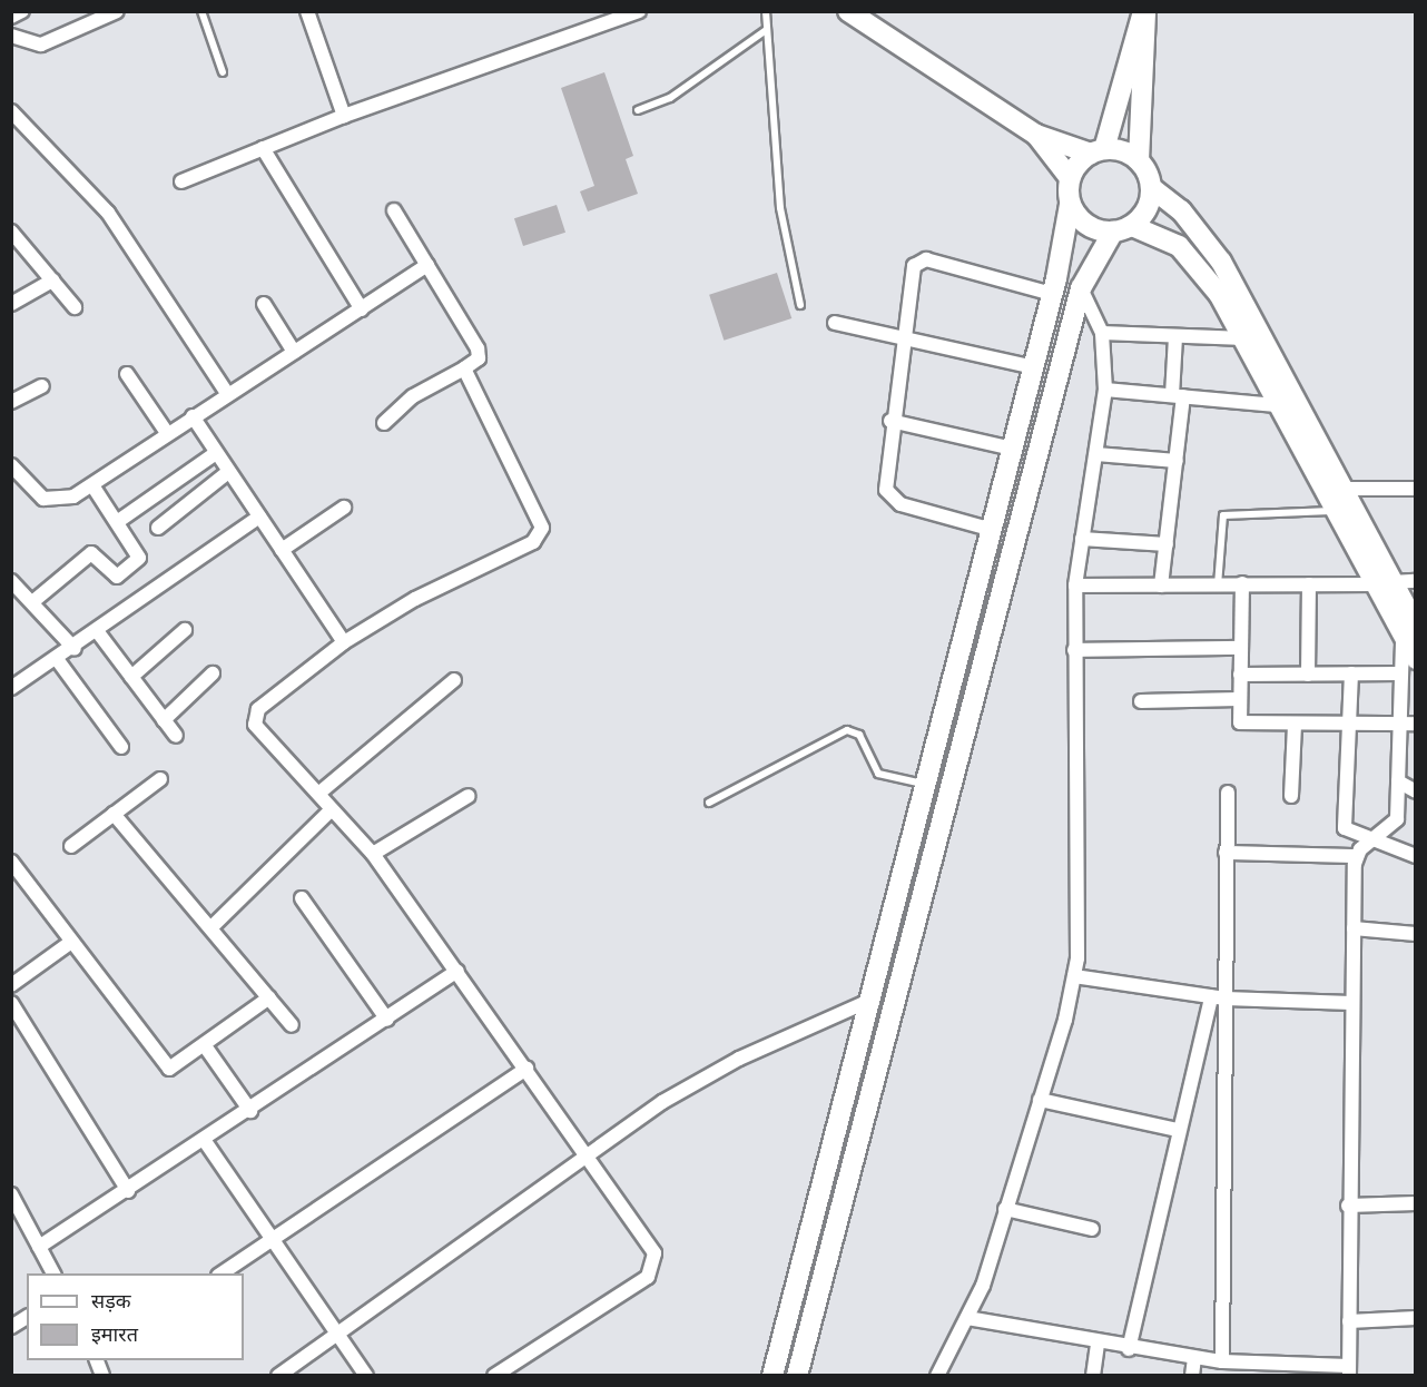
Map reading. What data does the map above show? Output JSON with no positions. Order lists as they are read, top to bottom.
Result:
{
  "legend": ["सड़क", "इमारत"]
}
